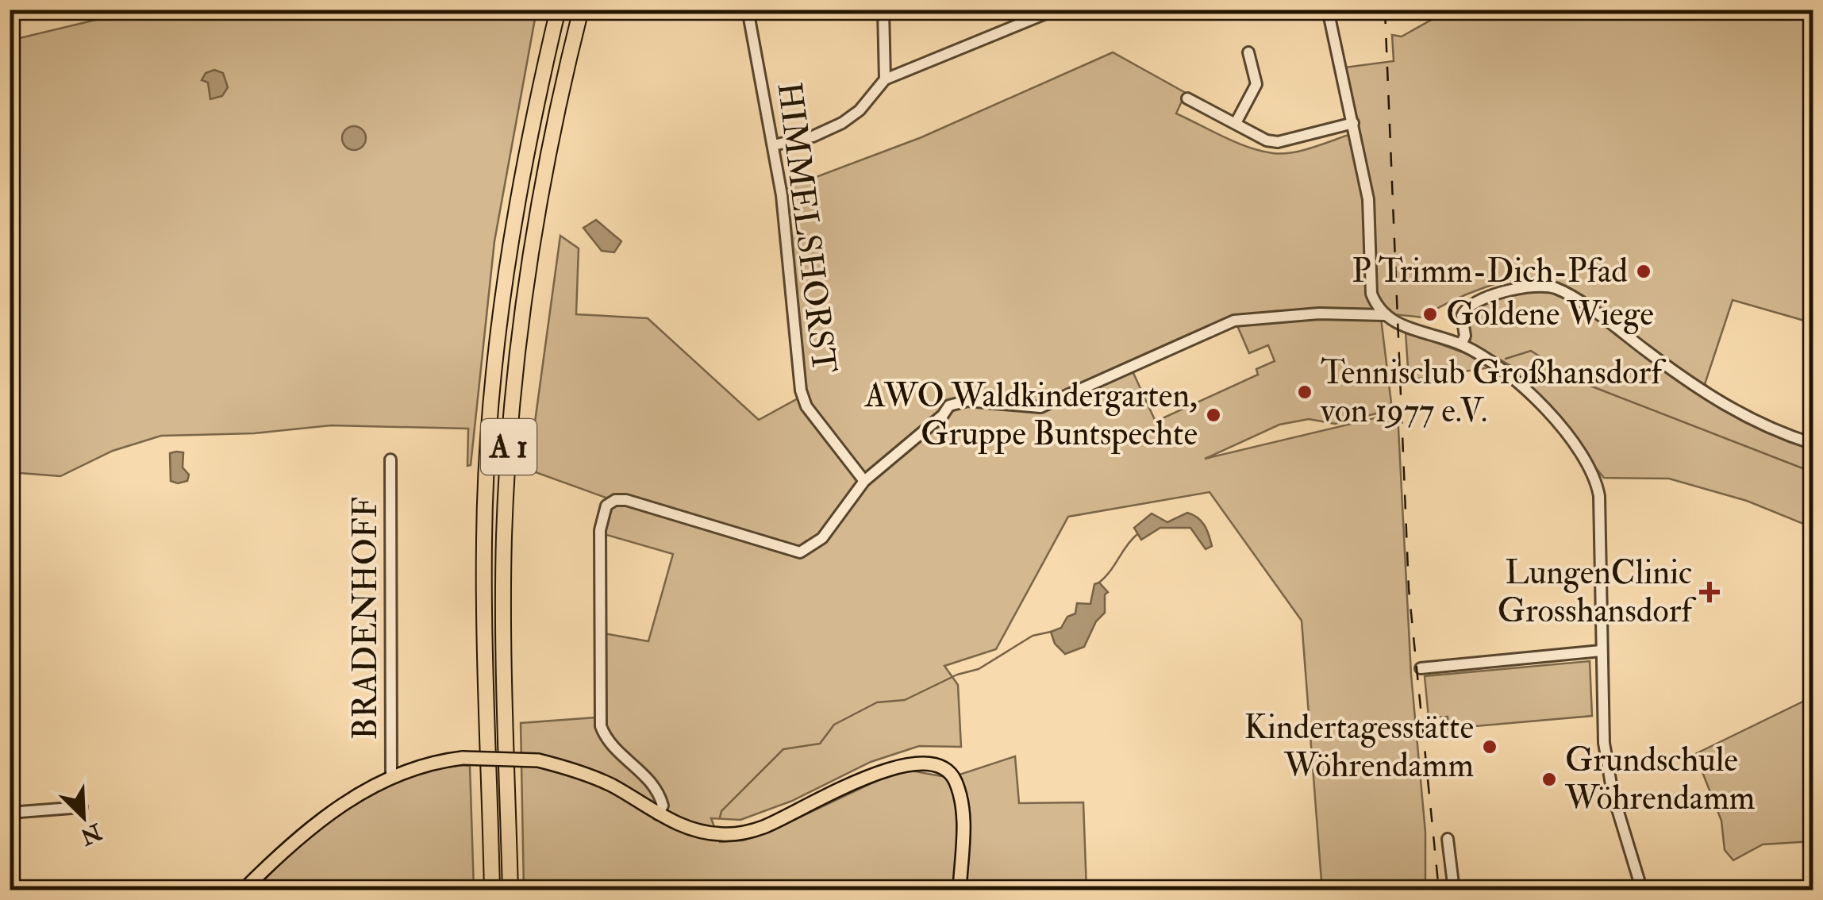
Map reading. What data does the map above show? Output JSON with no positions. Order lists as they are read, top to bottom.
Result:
{
  "streets": {
    "highway": ["A 1"],
    "street": ["HIMMELSHORST", "BRADENHOFF"]
  },
  "places": {
    "other": [
      "P Trimm-Dich-Pfad",
      "Goldene Wiege",
      "Tennisclub Großhansdorf von 1977 e.V.",
      "AWO Waldkindergarten, Gruppe Buntspechte",
      "Kindertagesstätte Wöhrendamm",
      "Grundschule Wöhrendamm"
    ],
    "health": ["LungenClinic Grosshansdorf"]
  },
  "north": "bottom right"
}
